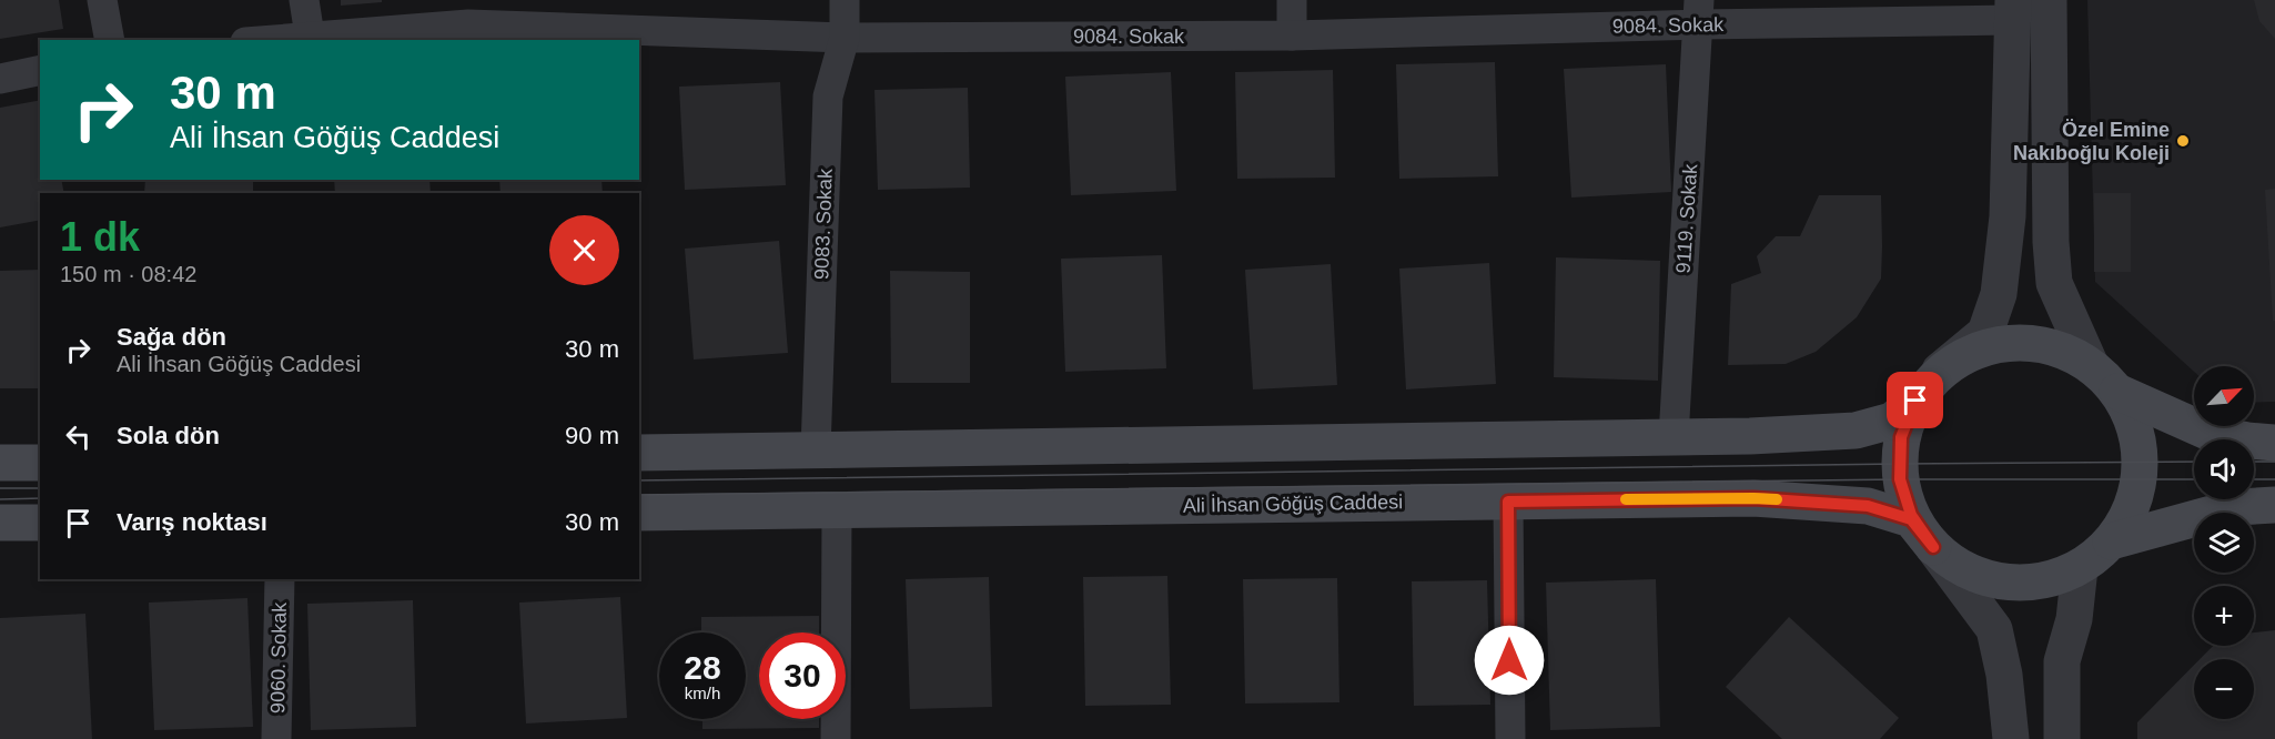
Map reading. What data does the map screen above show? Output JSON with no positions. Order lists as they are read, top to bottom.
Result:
{
  "streets": {
    "main road": ["Ali İhsan Göğüş Caddesi"],
    "street": [
      "9084. Sokak",
      "9119. Sokak",
      "9083. Sokak",
      "9060. Sokak"
    ]
  },
  "crossings": [
    ["9084. Sokak", "9119. Sokak"],
    ["9084. Sokak", "9083. Sokak"]
  ],
  "places": ["Özel Emine Nakıboğlu Koleji"],
  "north": "top right",
  "page": {
    "turn": ["30 m", "Ali İhsan Göğüş Caddesi"],
    "heading": ["1 dk", "150 m · 08:42"],
    "list": [
      {
        "name": "Sağa dön",
        "note": "Ali İhsan Göğüş Caddesi",
        "value": "30 m"
      },
      {
        "name": "Sola dön",
        "value": "90 m"
      },
      {
        "name": "Varış noktası",
        "value": "30 m"
      }
    ],
    "map_buttons": ["+", "−"],
    "speed": "28 km/h",
    "limit": "30"
  }
}
